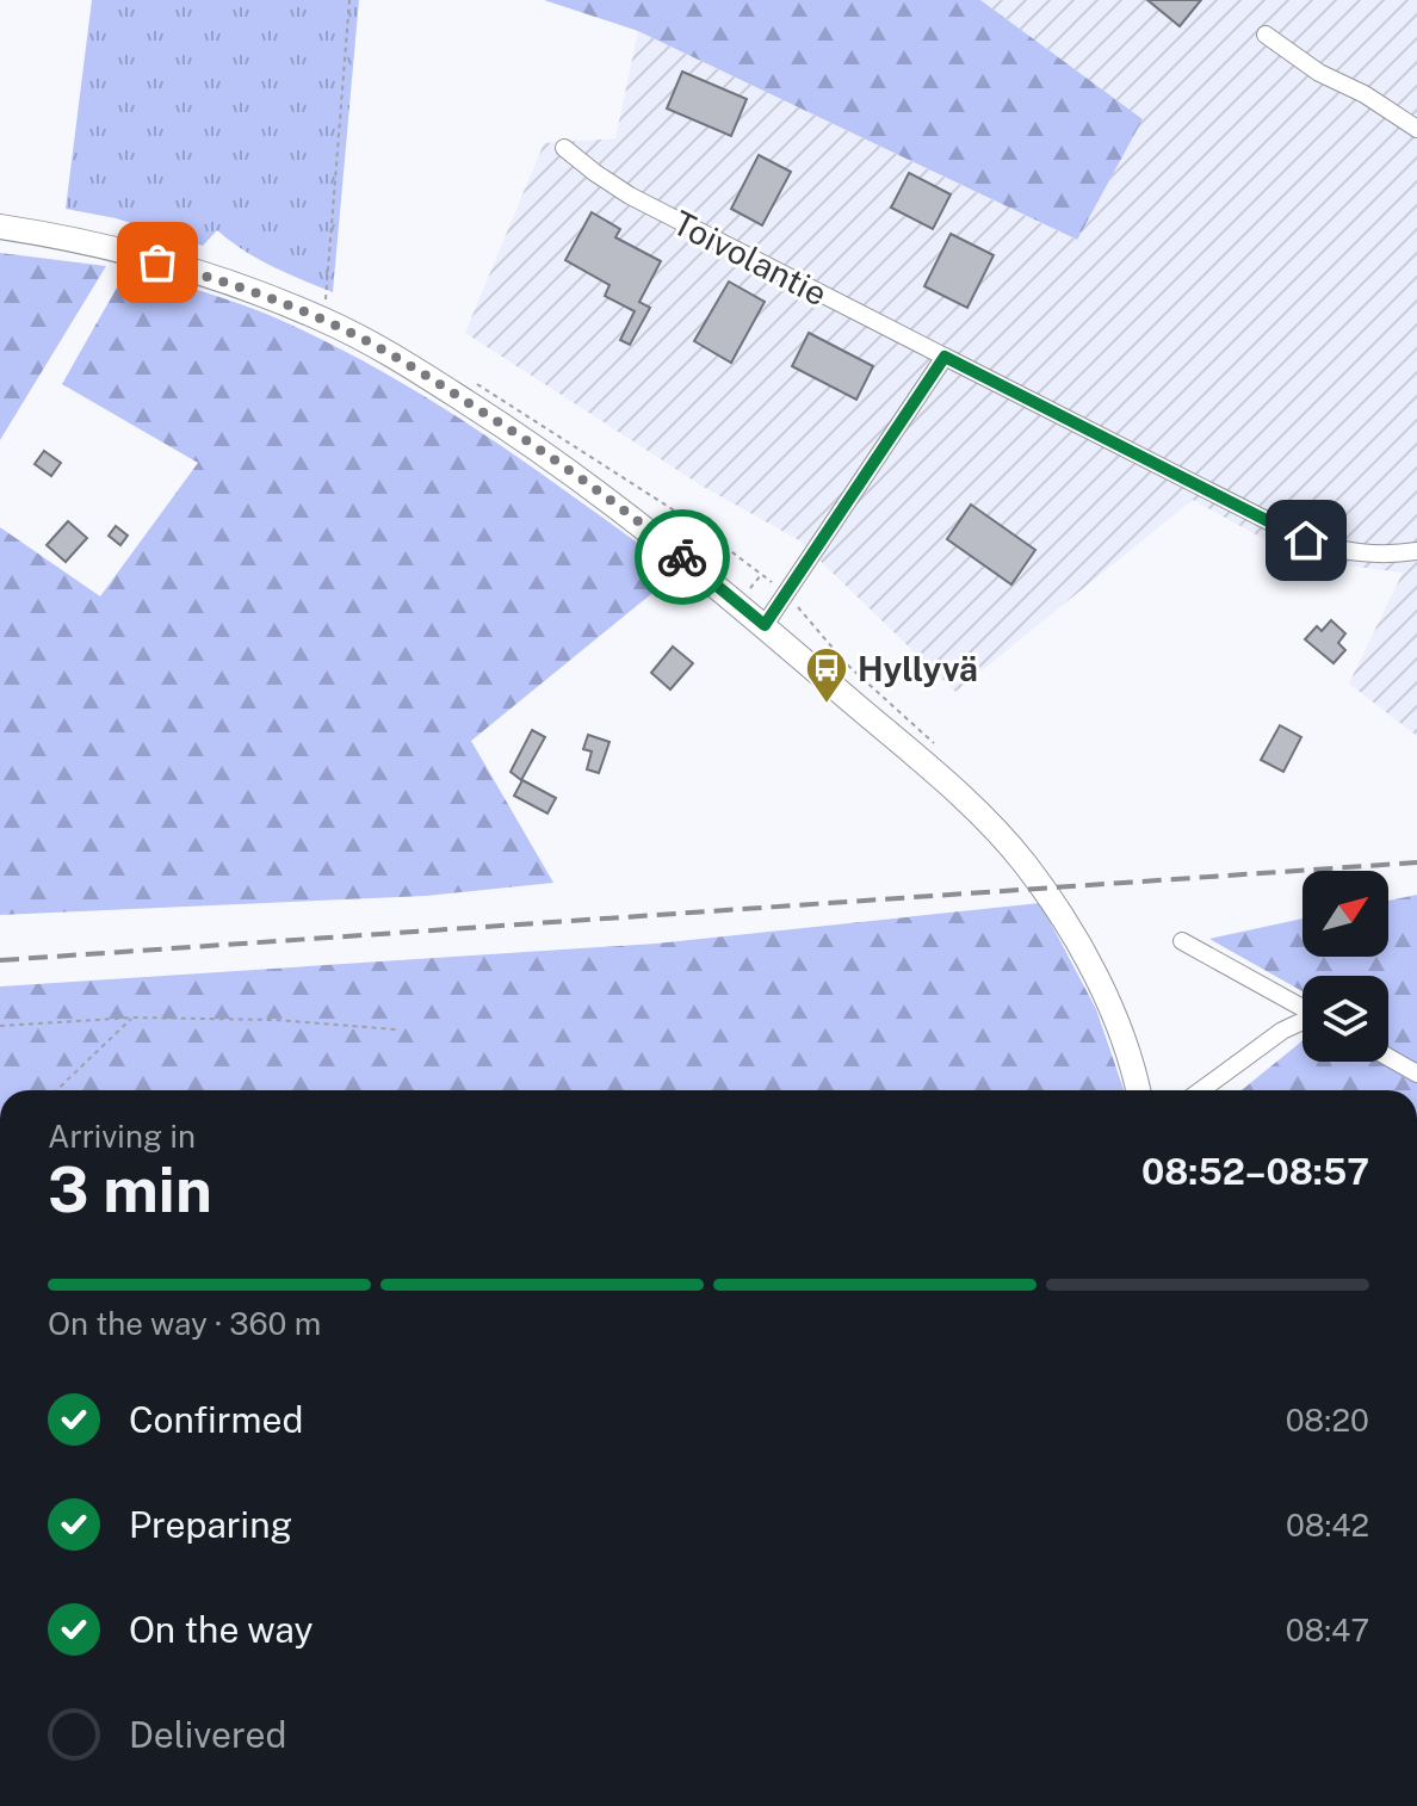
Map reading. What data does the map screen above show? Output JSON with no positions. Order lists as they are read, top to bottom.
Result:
{
  "streets": {
    "street": ["Toivolantie"]
  },
  "places": {
    "bus stop": ["Hyllyvä"]
  },
  "north": "top right",
  "page": {
    "heading": ["3 min", "Arriving in", "08:52–08:57"],
    "bar": "On the way · 360 m",
    "list": [
      ["Confirmed", "08:20"],
      ["Preparing", "08:42"],
      ["On the way", "08:47"],
      "Delivered"
    ]
  }
}
